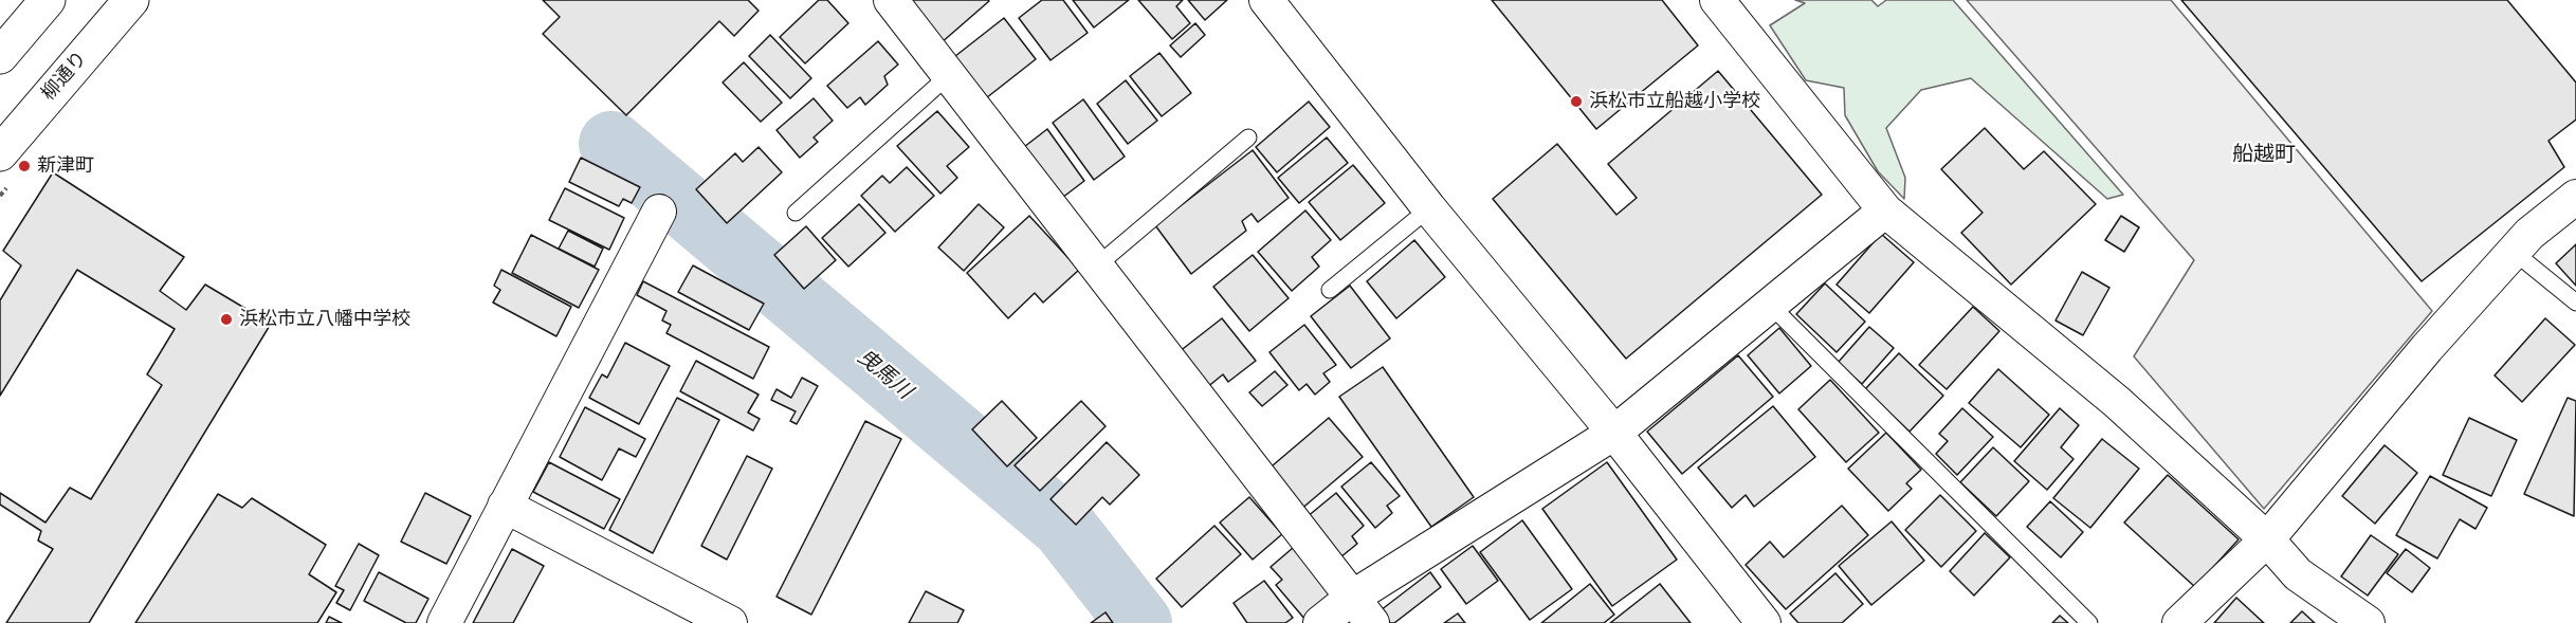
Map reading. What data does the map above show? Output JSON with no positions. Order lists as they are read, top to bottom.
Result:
{
  "streets": {
    "street": ["柳通り"]
  },
  "districts": ["船越町"],
  "water": ["曳馬川"],
  "places": ["浜松市立船越小学校", "新津町", "浜松市立八幡中学校"]
}
